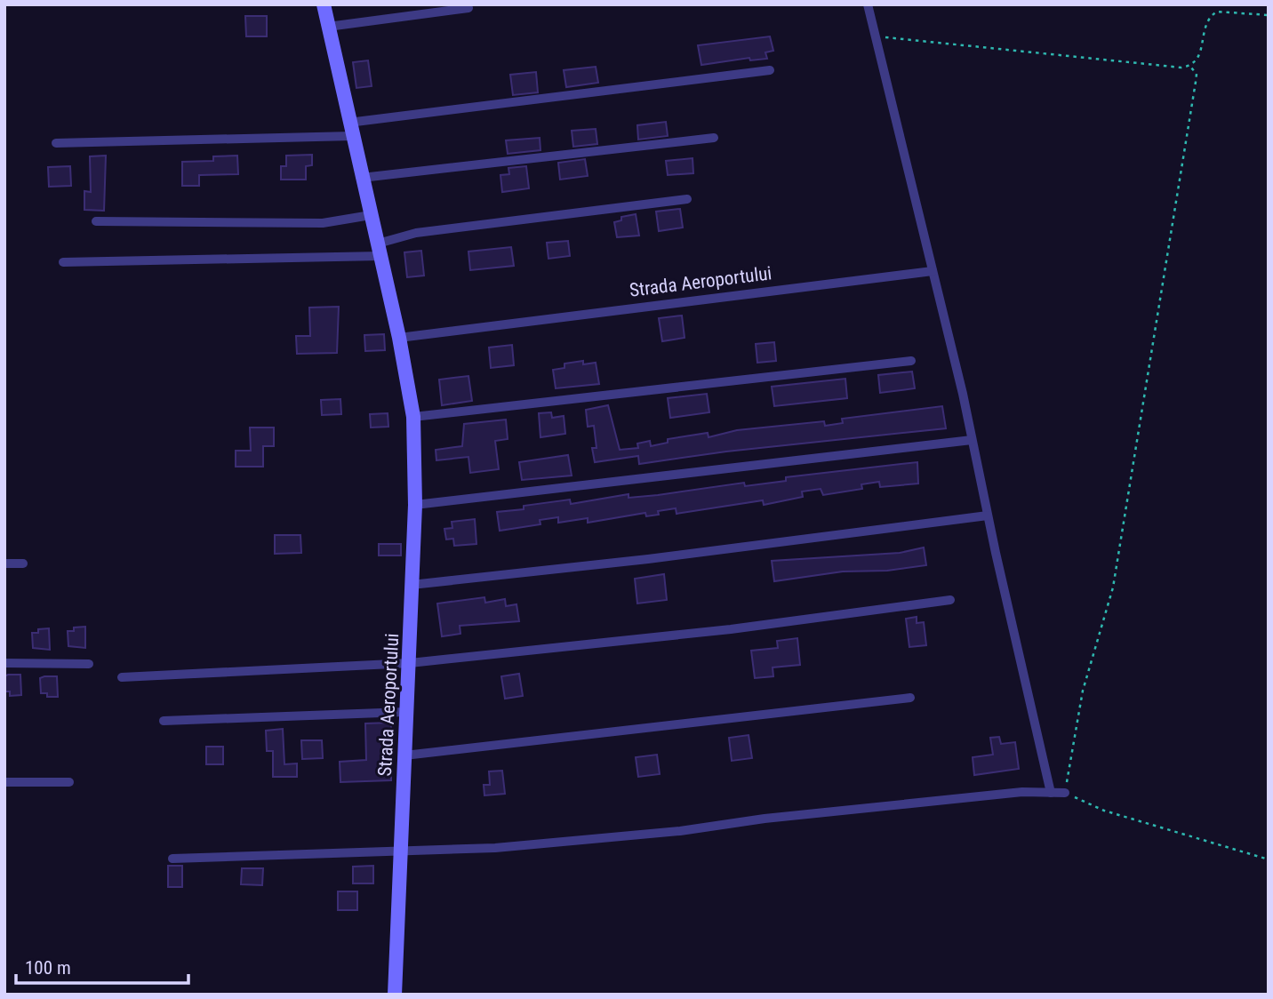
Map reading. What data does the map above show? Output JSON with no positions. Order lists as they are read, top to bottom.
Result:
{
  "streets": {
    "street": ["Strada Aeroportului"]
  },
  "scale_bar": "100 m"
}
